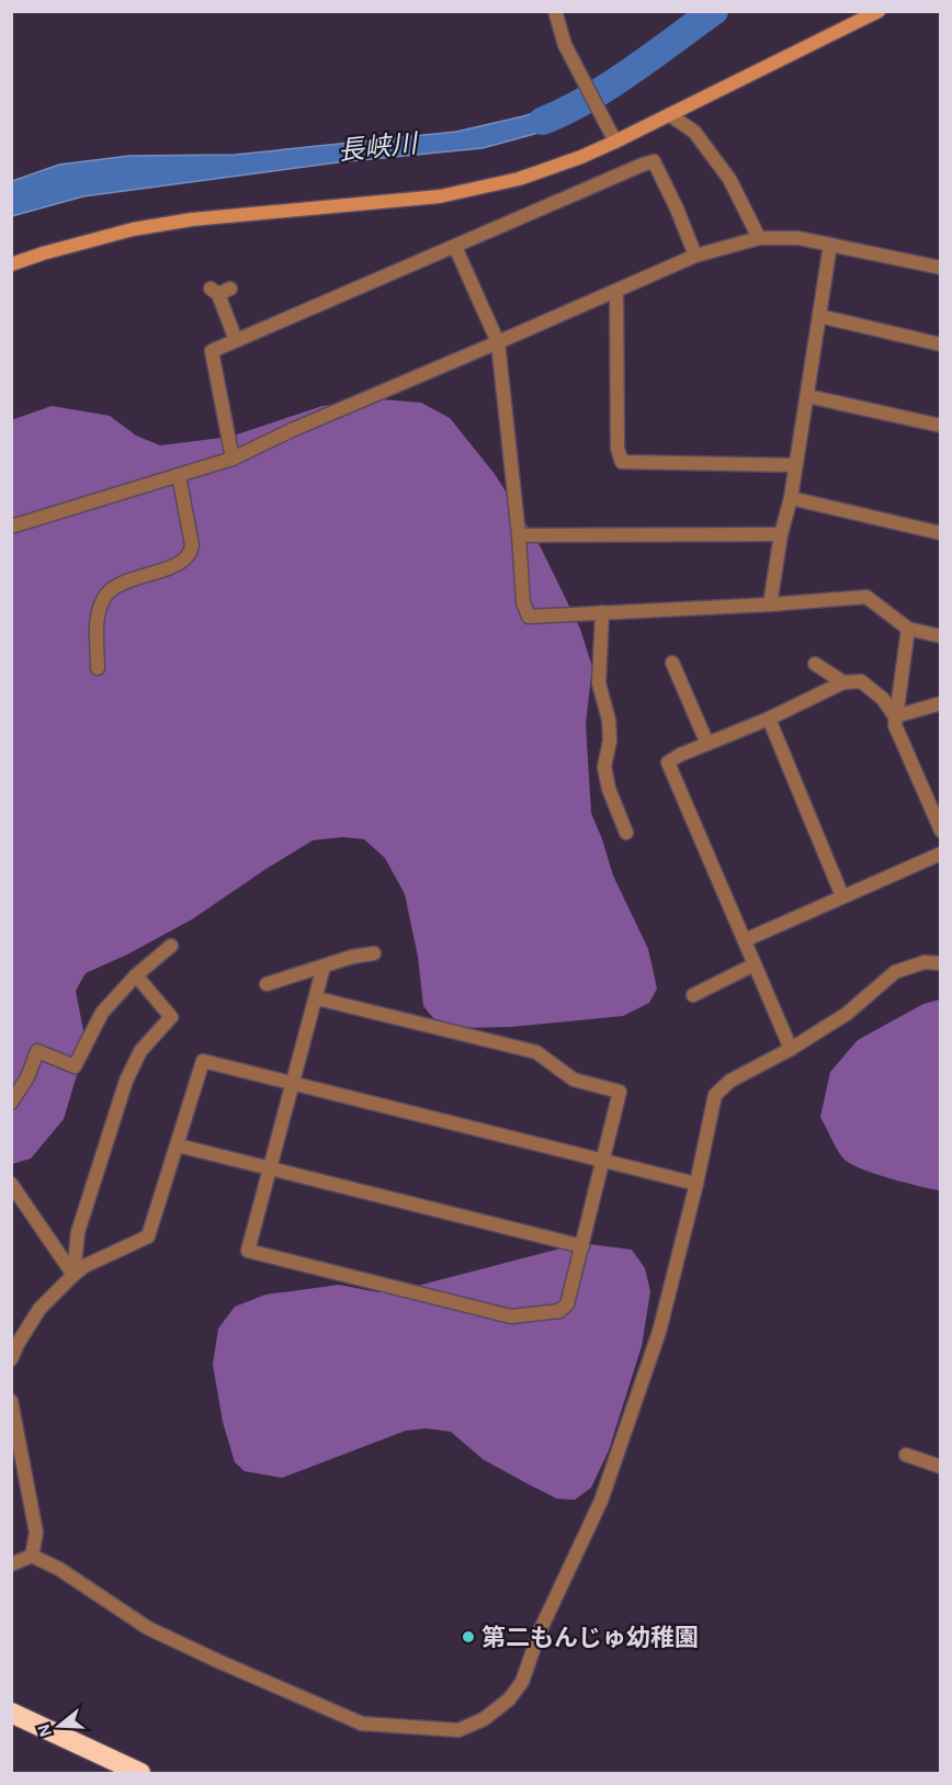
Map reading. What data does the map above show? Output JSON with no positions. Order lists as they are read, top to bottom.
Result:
{
  "water": ["長峡川"],
  "places": ["第二もんじゅ幼稚園"],
  "north": "left"
}
